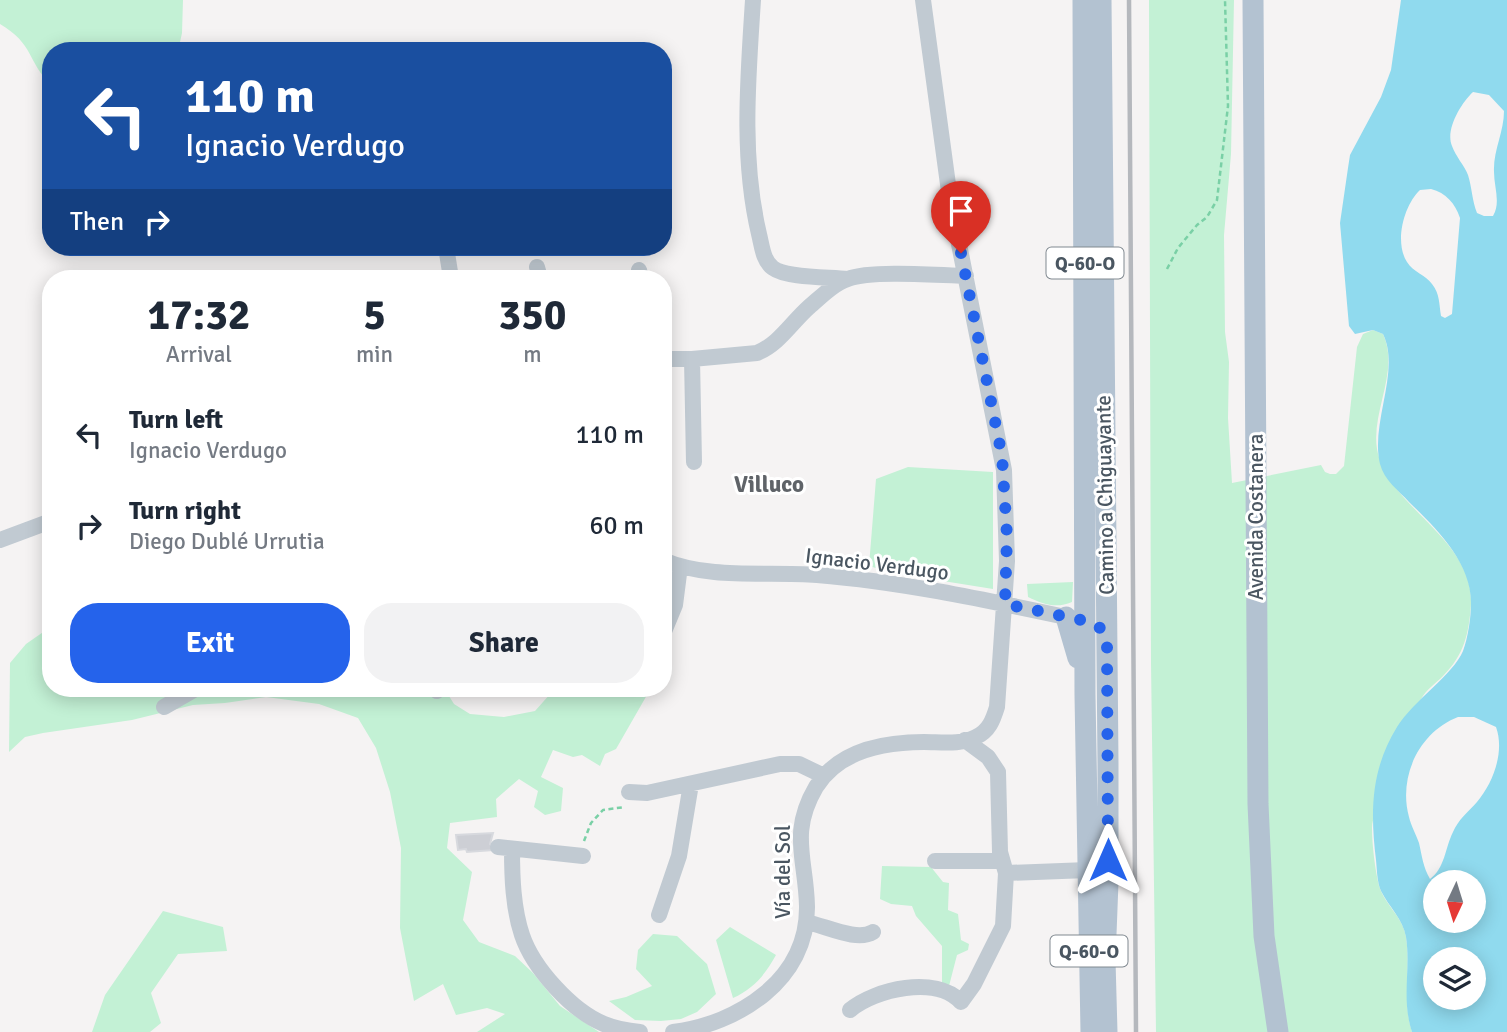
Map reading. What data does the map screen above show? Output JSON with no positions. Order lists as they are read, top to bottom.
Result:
{
  "streets": {
    "main road": ["Q-60-O", "Camino a Chiguayante", "Avenida Costanera"],
    "street": ["Ignacio Verdugo", "Vía del Sol"]
  },
  "crossings": [
    ["Camino a Chiguayante", "Ignacio Verdugo"]
  ],
  "districts": ["Villuco"],
  "north": "bottom",
  "page": {
    "turn": ["110 m", "Ignacio Verdugo"],
    "then": "Then",
    "eta": [
      "17:32",
      "Arrival",
      "5",
      "min",
      "350",
      "m"
    ],
    "list": [
      {
        "name": "Turn left",
        "note": "Ignacio Verdugo",
        "value": "110 m"
      },
      {
        "name": "Turn right",
        "note": "Diego Dublé Urrutia",
        "value": "60 m"
      }
    ],
    "buttons": ["Exit", "Share"]
  }
}
